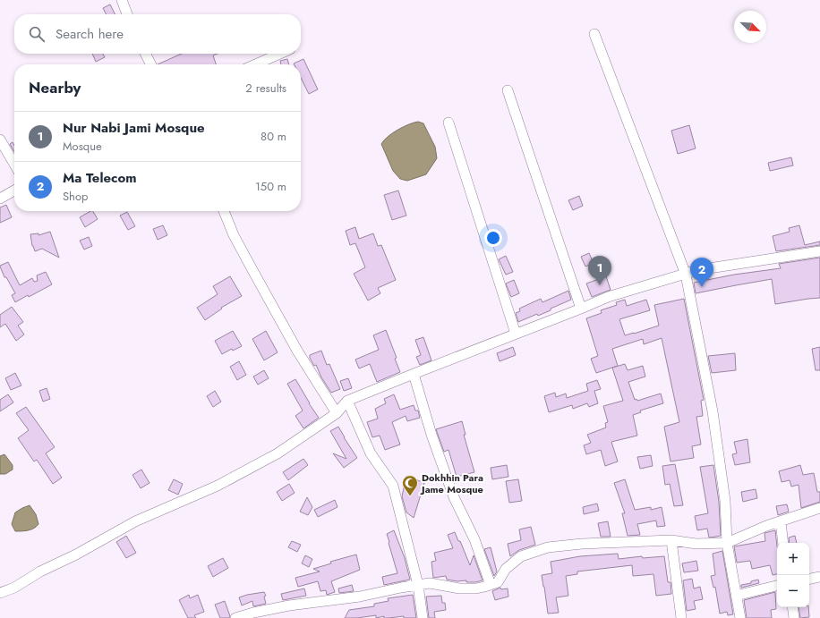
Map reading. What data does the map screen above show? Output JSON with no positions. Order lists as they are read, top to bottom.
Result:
{
  "places": {
    "mosque": ["Dokhhin Para Jame Mosque"]
  },
  "north": "bottom right",
  "page": {
    "search": "Search here",
    "heading": ["Nearby", "2 results"],
    "list": [
      {
        "mark": "1",
        "name": "Nur Nabi Jami Mosque",
        "note": "Mosque",
        "value": "80 m"
      },
      {
        "mark": "2",
        "name": "Ma Telecom",
        "note": "Shop",
        "value": "150 m"
      }
    ],
    "pins": ["1", "2"],
    "map_buttons": ["+", "−"]
  }
}
